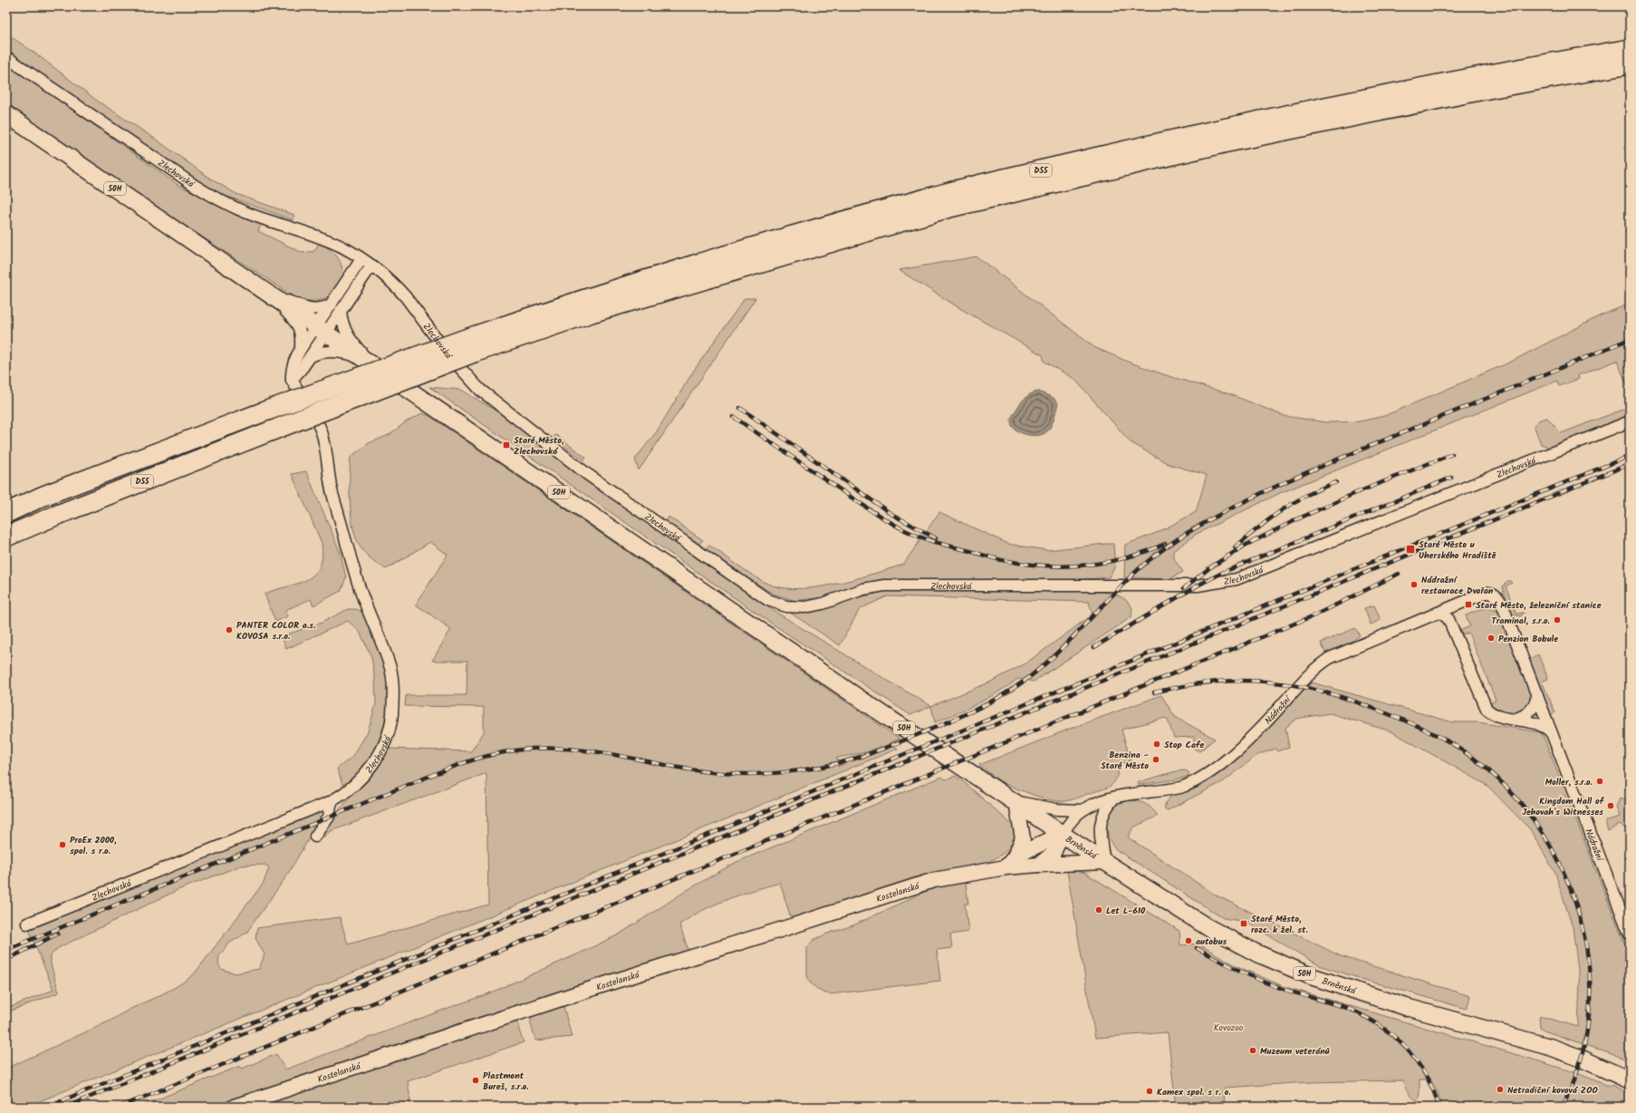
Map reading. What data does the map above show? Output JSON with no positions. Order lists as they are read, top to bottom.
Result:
{
  "streets": {
    "highway": ["D55"],
    "main road": ["50H", "Brněnská", "Kostelanská"],
    "street": ["Zlechovská", "Nádražní"]
  },
  "crossings": [
    ["50H", "Nádražní"],
    ["50H", "Brněnská"],
    ["Nádražní", "Brněnská"],
    ["Nádražní", "Kostelanská"],
    ["Brněnská", "Kostelanská"]
  ],
  "parks": ["Kovozoo"],
  "places": {
    "transit": [
      "Staré Město, Zlechovská",
      "Staré Město u Uherského Hradiště",
      "Staré Město, železniční stanice",
      "Staré Město, rozc. k žel. st."
    ],
    "other": [
      "Nádražní restaurace Dvořan",
      "Traminal, s.r.o.",
      "PANTER COLOR a.s. KOVOSA s.r.o.",
      "Penzion Bobule",
      "Stop Cafe",
      "Benzina - Staré Město",
      "Moller, s.r.o.",
      "Kingdom Hall of Jehovah's Witnesses",
      "ProEx 2000, spol. s r.o.",
      "Let L-610",
      "autobus",
      "Muzeum veteránů",
      "Plastmont Bureš, s.r.o.",
      "Netradiční kovová ZOO",
      "Kamex spol. s r. o."
    ]
  }
}
